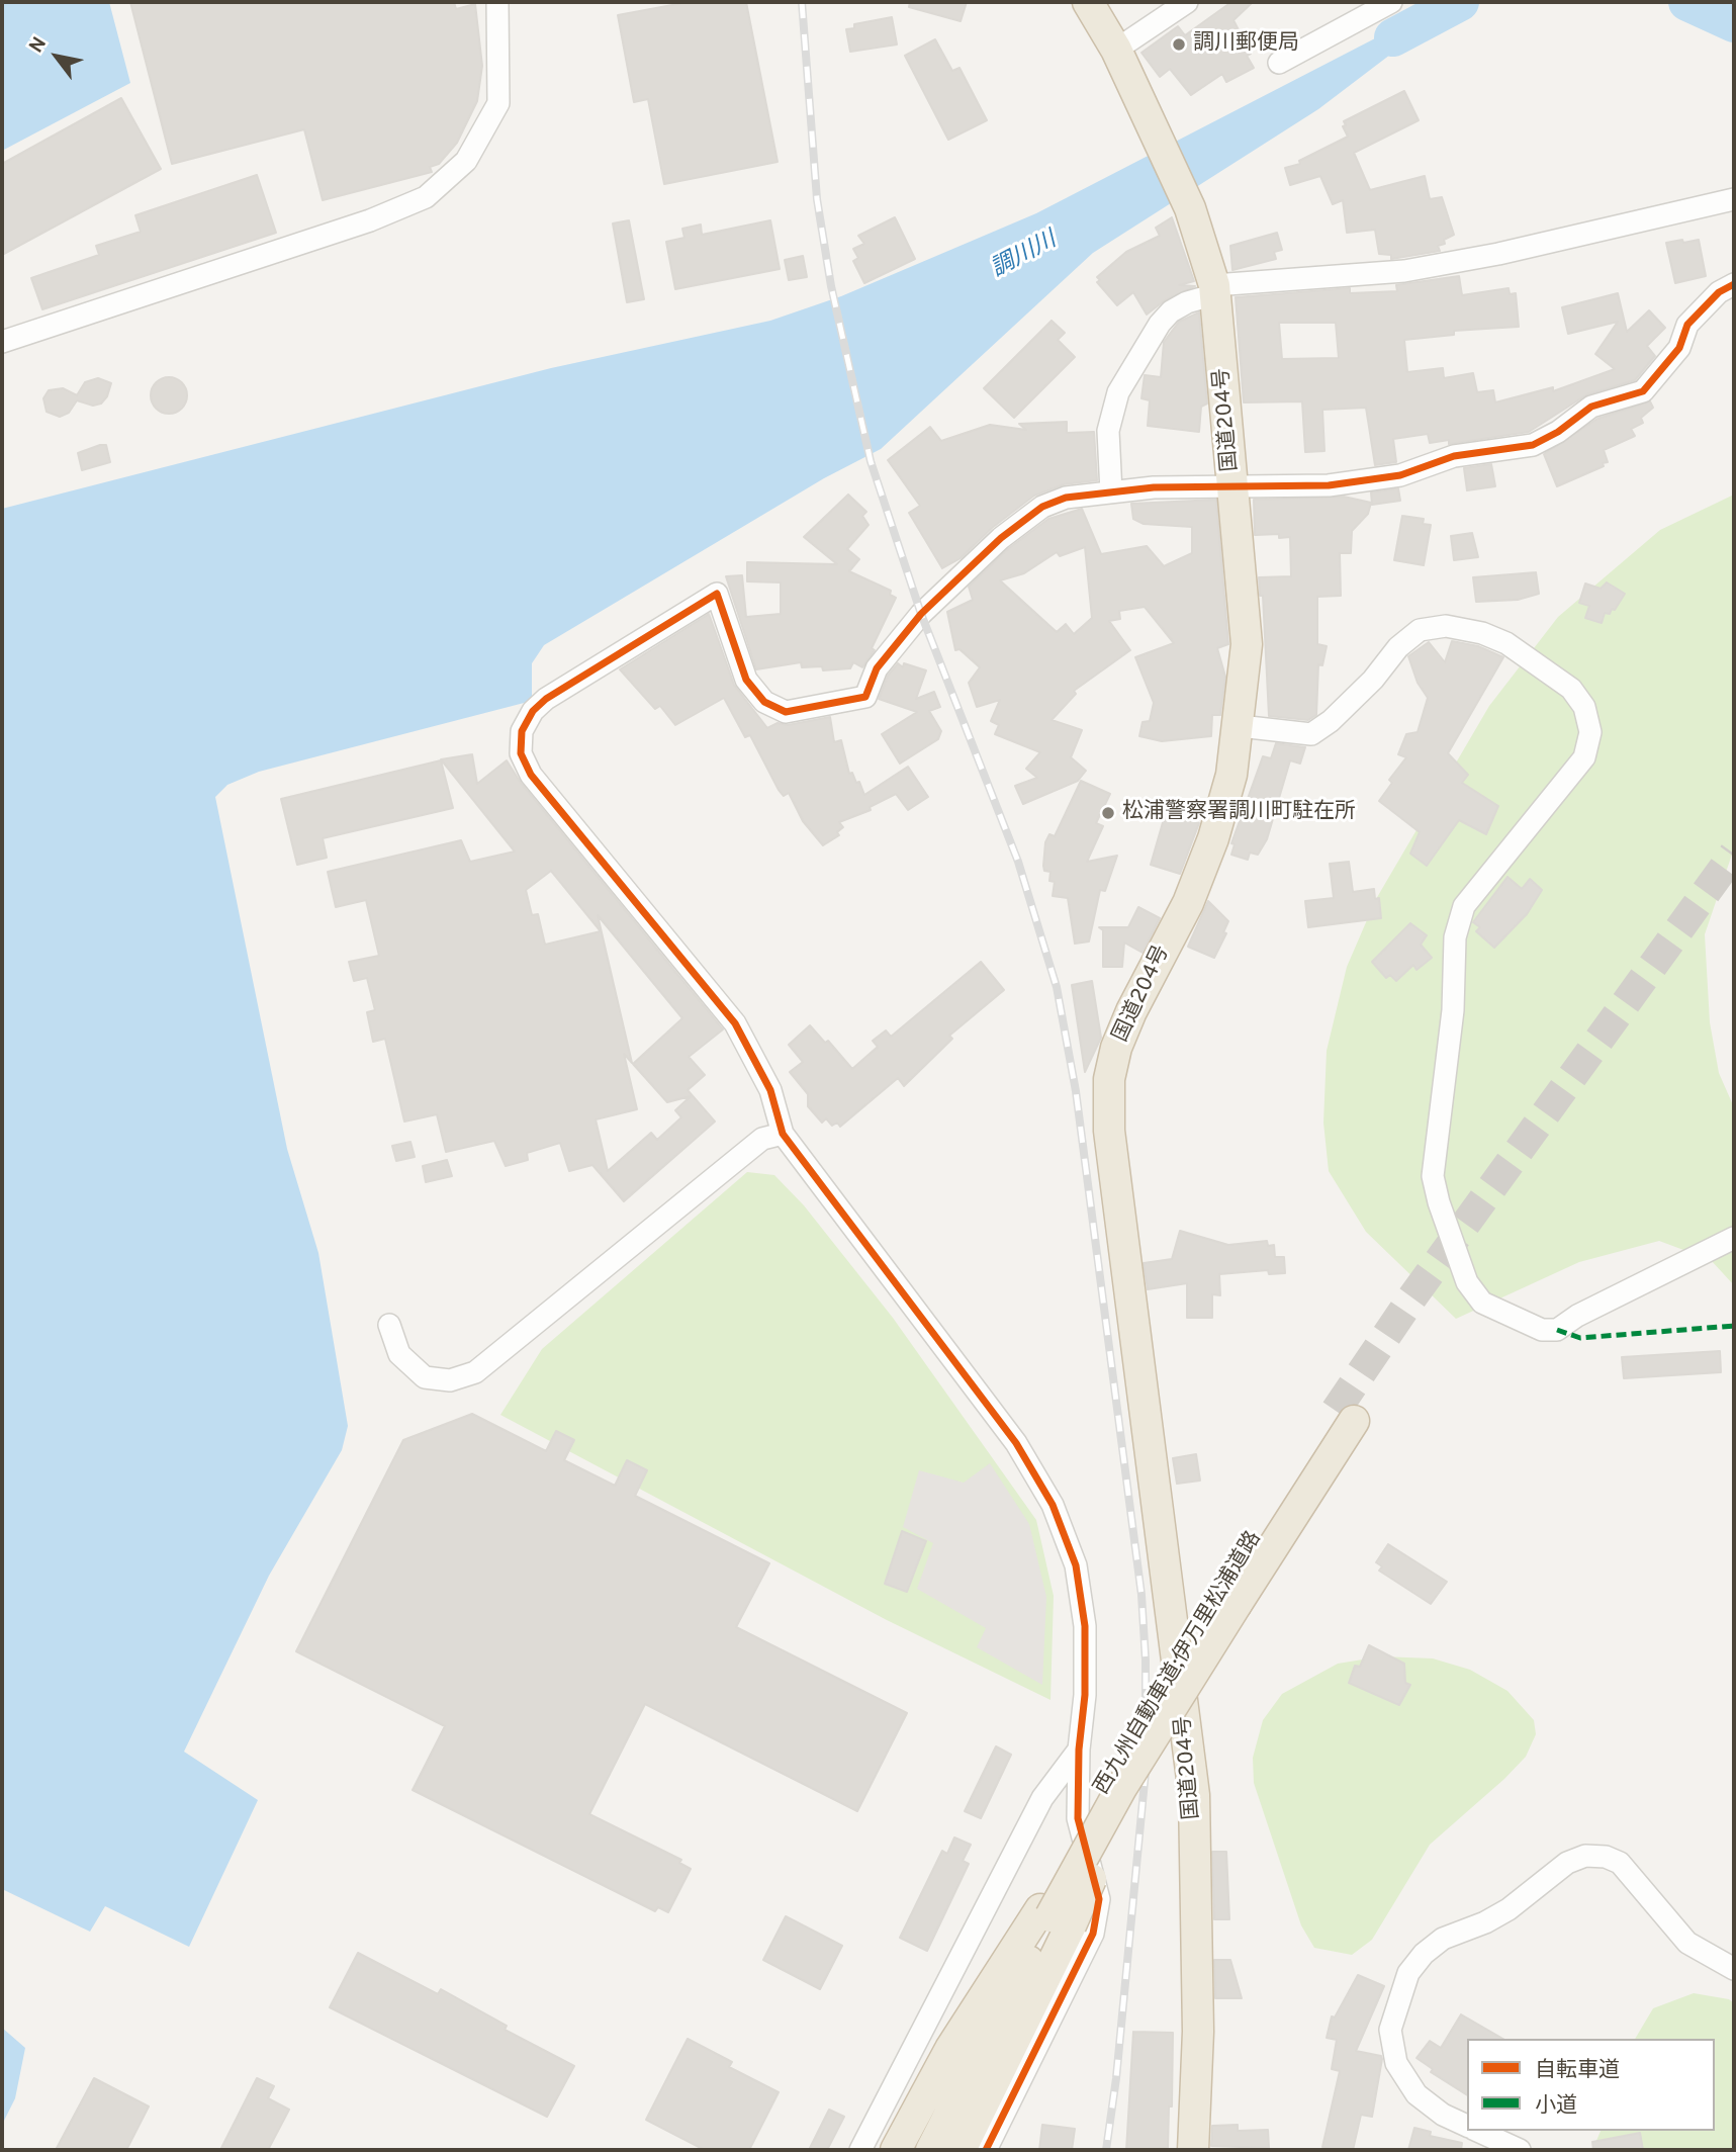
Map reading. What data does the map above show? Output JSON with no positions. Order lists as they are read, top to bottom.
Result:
{
  "streets": {
    "highway": ["国道204号", "西九州自動車道;伊万里松浦道路"]
  },
  "water": ["調川川"],
  "places": ["調川郵便局", "松浦警察署調川町駐在所"],
  "legend": ["自転車道", "小道"],
  "north": "top left"
}
